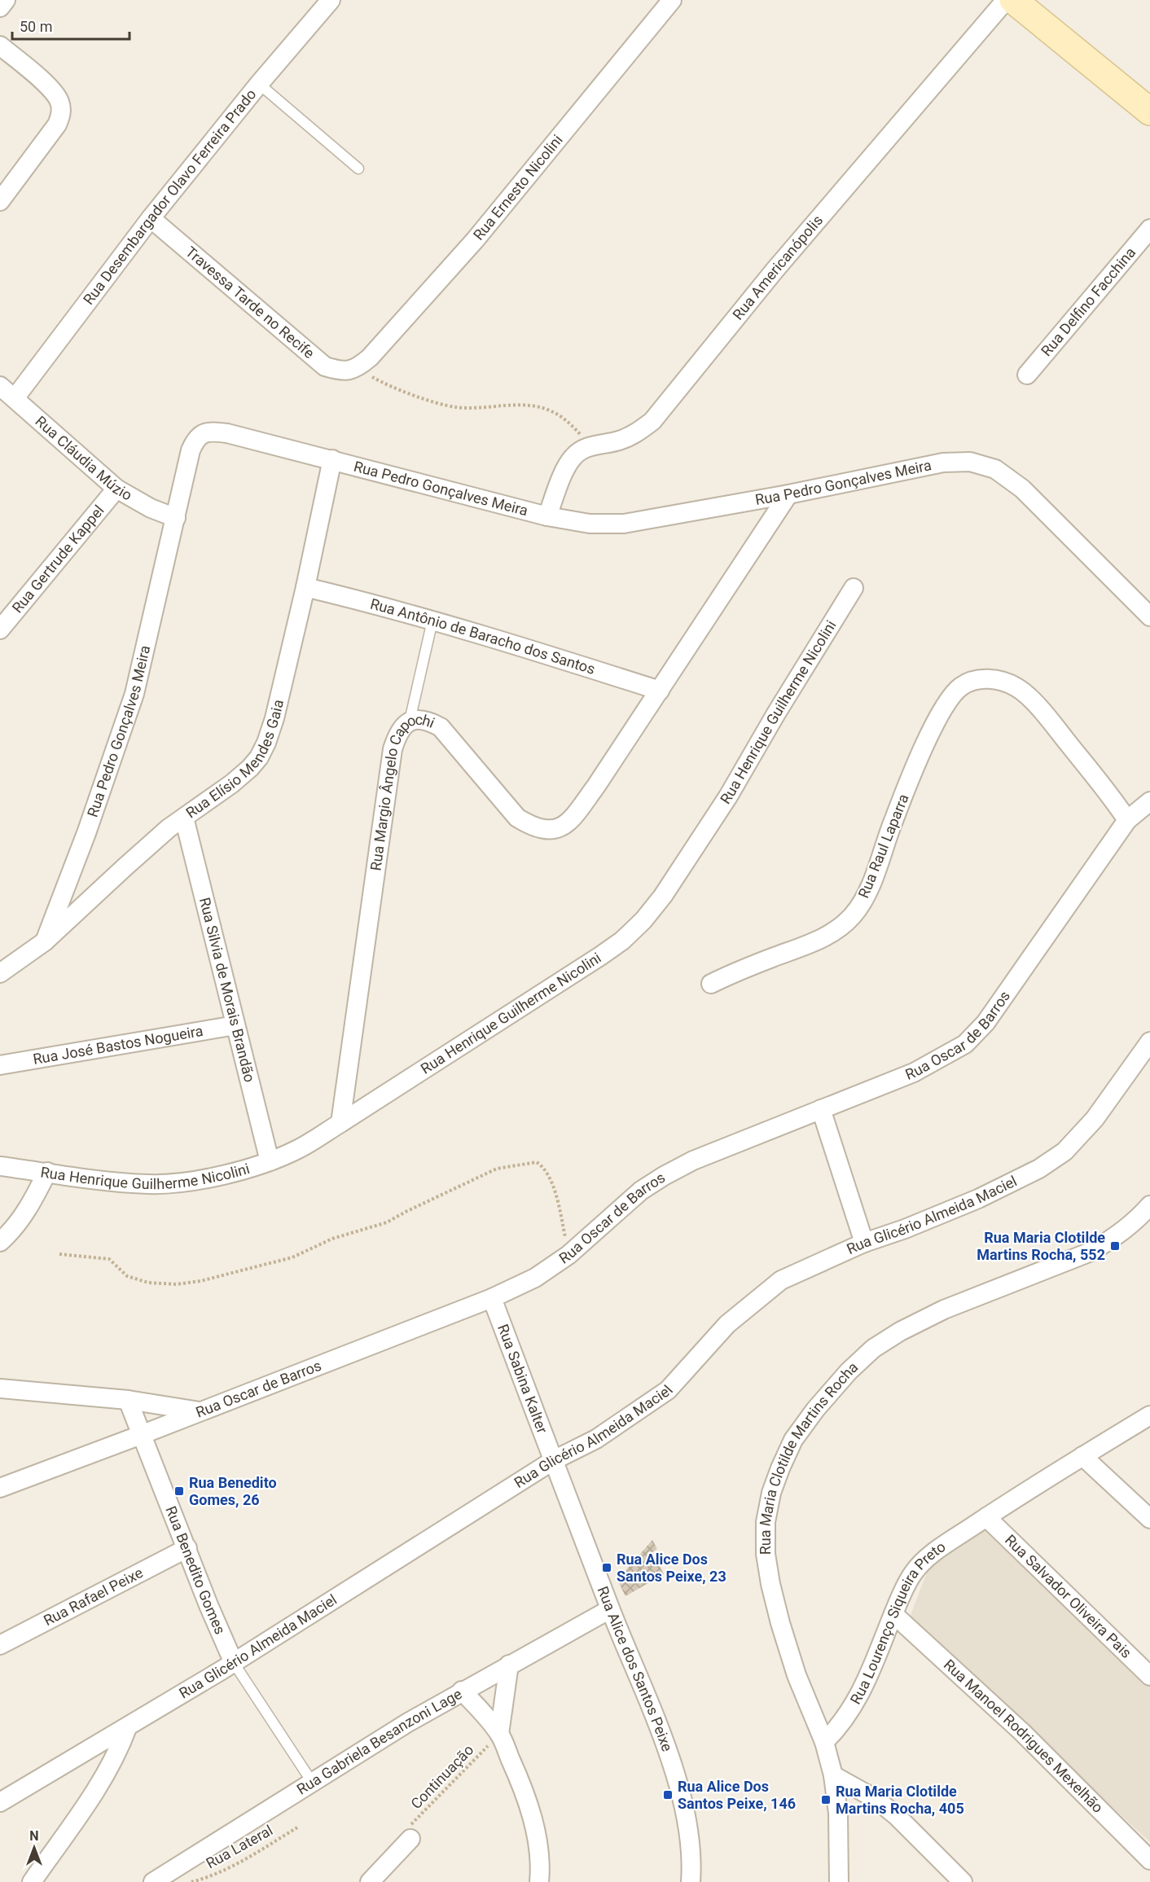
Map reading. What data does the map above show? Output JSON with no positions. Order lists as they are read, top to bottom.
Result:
{
  "streets": {
    "street": [
      "Rua Ernesto Nicolini",
      "Rua Desembargador Olavo Ferreira Prado",
      "Rua Americanópolis",
      "Rua Delfino Facchina",
      "Travessa Tarde no Recife",
      "Rua Cláudia Múzio",
      "Rua Pedro Gonçalves Meira",
      "Rua Gertrude Kappel",
      "Rua Antônio de Baracho dos Santos",
      "Rua Henrique Guilherme Nicolini",
      "Rua Elísio Mendes Gaia",
      "Rua Margio Ângelo Capochi",
      "Rua Raul Laparra",
      "Rua Silvia de Morais Brandão",
      "Rua Oscar de Barros",
      "Rua José Bastos Nogueira",
      "Rua Glicério Almeida Maciel",
      "Rua Sabina Kalter",
      "Rua Maria Clotilde Martins Rocha",
      "Rua Benedito Gomes",
      "Rua Rafael Peixe",
      "Rua Salvador Oliveira Pais",
      "Rua Lourenço Siqueira Preto",
      "Rua Alice dos Santos Peixe",
      "Rua Manoel Rodrigues Mexelhão",
      "Rua Gabriela Besanzoni Lage"
    ],
    "path": ["Continuação", "Rua Lateral"]
  },
  "crossings": [
    ["Rua Ernesto Nicolini", "Travessa Tarde no Recife"],
    ["Rua Desembargador Olavo Ferreira Prado", "Travessa Tarde no Recife"],
    ["Rua Desembargador Olavo Ferreira Prado", "Rua Cláudia Múzio"],
    ["Rua Americanópolis", "Rua Pedro Gonçalves Meira"],
    ["Rua Cláudia Múzio", "Rua Pedro Gonçalves Meira"],
    ["Rua Cláudia Múzio", "Rua Gertrude Kappel"],
    ["Rua Pedro Gonçalves Meira", "Rua Elísio Mendes Gaia"],
    ["Rua Pedro Gonçalves Meira", "Rua Margio Ângelo Capochi"],
    ["Rua Antônio de Baracho dos Santos", "Rua Elísio Mendes Gaia"],
    ["Rua Antônio de Baracho dos Santos", "Rua Margio Ângelo Capochi"],
    ["Rua Henrique Guilherme Nicolini", "Rua Margio Ângelo Capochi"],
    ["Rua Henrique Guilherme Nicolini", "Rua Silvia de Morais Brandão"],
    ["Rua Elísio Mendes Gaia", "Rua Silvia de Morais Brandão"],
    ["Rua Raul Laparra", "Rua Oscar de Barros"],
    ["Rua Silvia de Morais Brandão", "Rua José Bastos Nogueira"],
    ["Rua Oscar de Barros", "Rua Sabina Kalter"],
    ["Rua Oscar de Barros", "Rua Benedito Gomes"],
    ["Rua Glicério Almeida Maciel", "Rua Sabina Kalter"],
    ["Rua Glicério Almeida Maciel", "Rua Benedito Gomes"],
    ["Rua Glicério Almeida Maciel", "Rua Alice dos Santos Peixe"],
    ["Rua Sabina Kalter", "Rua Alice dos Santos Peixe"],
    ["Rua Maria Clotilde Martins Rocha", "Rua Lourenço Siqueira Preto"],
    ["Rua Benedito Gomes", "Rua Rafael Peixe"],
    ["Rua Benedito Gomes", "Rua Gabriela Besanzoni Lage"],
    ["Rua Salvador Oliveira Pais", "Rua Lourenço Siqueira Preto"],
    ["Rua Lourenço Siqueira Preto", "Rua Manoel Rodrigues Mexelhão"],
    ["Rua Alice dos Santos Peixe", "Rua Gabriela Besanzoni Lage"]
  ],
  "places": {
    "transit": [
      "Rua Maria Clotilde Martins Rocha, 552",
      "Rua Benedito Gomes, 26",
      "Rua Alice Dos Santos Peixe, 23",
      "Rua Alice Dos Santos Peixe, 146",
      "Rua Maria Clotilde Martins Rocha, 405"
    ]
  },
  "scale_bar": "50 m",
  "north": "top"
}
